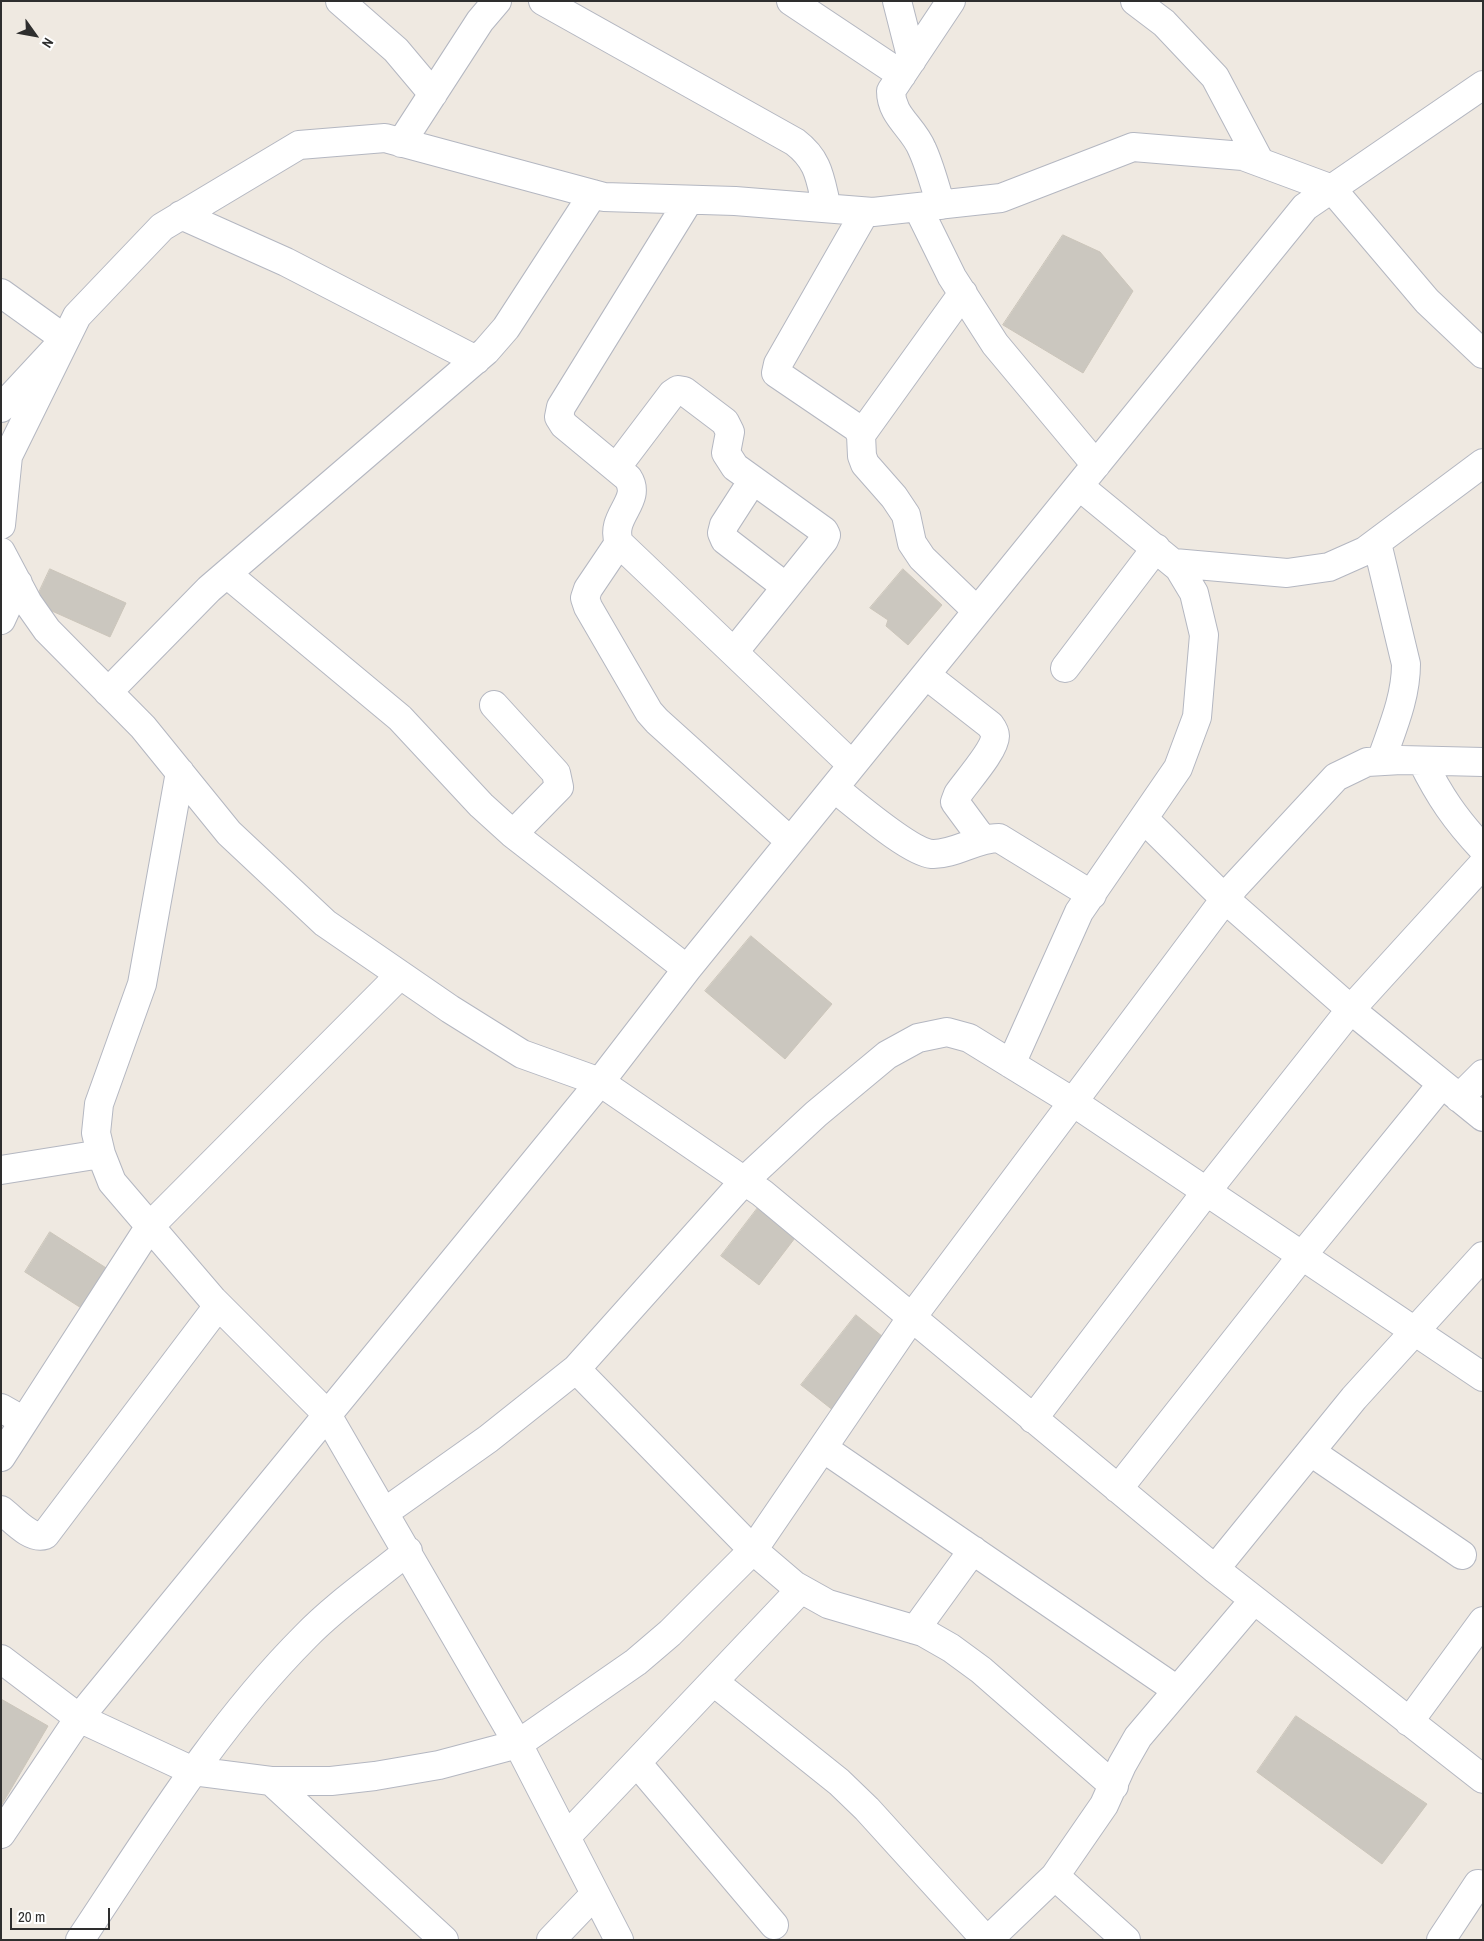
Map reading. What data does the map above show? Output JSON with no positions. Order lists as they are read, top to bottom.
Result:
{
  "scale_bar": "20 m",
  "north": "bottom right"
}
